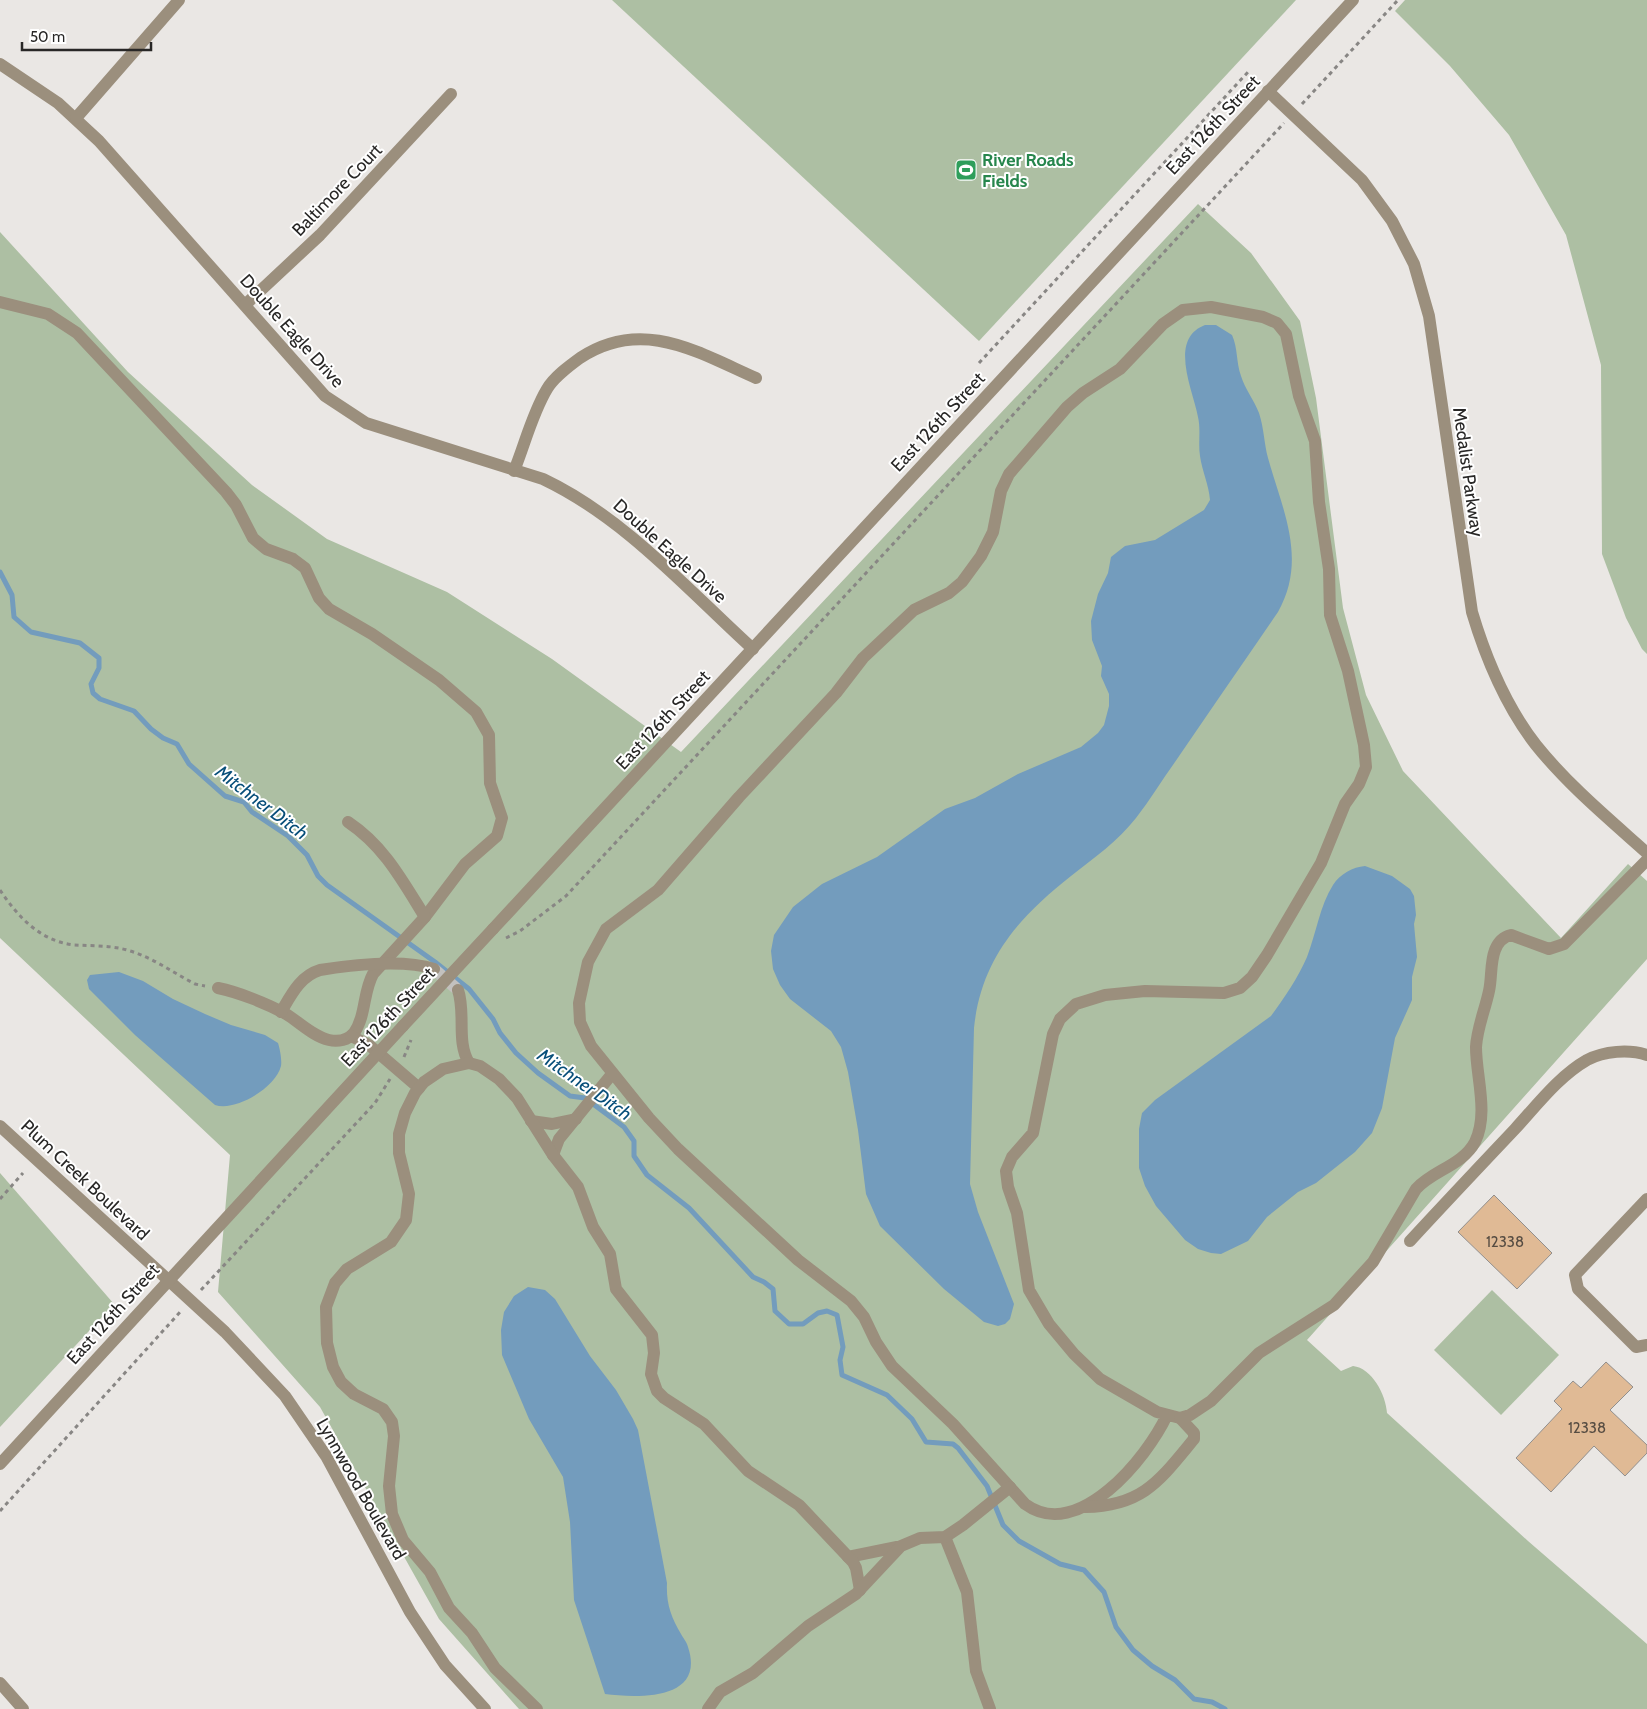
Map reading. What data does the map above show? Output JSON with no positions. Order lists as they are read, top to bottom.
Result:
{
  "streets": {
    "street": [
      "East 126th Street",
      "Baltimore Court",
      "Double Eagle Drive",
      "Medalist Parkway",
      "Plum Creek Boulevard",
      "Lynnwood Boulevard"
    ]
  },
  "crossings": [
    ["East 126th Street", "Double Eagle Drive"],
    ["East 126th Street", "Medalist Parkway"],
    ["East 126th Street", "Plum Creek Boulevard"],
    ["East 126th Street", "Lynnwood Boulevard"],
    ["Baltimore Court", "Double Eagle Drive"],
    ["Plum Creek Boulevard", "Lynnwood Boulevard"]
  ],
  "water": ["Mitchner Ditch"],
  "places": {
    "sports": ["River Roads Fields"]
  },
  "house_numbers": ["12338", "12338"],
  "scale_bar": "50 m"
}
